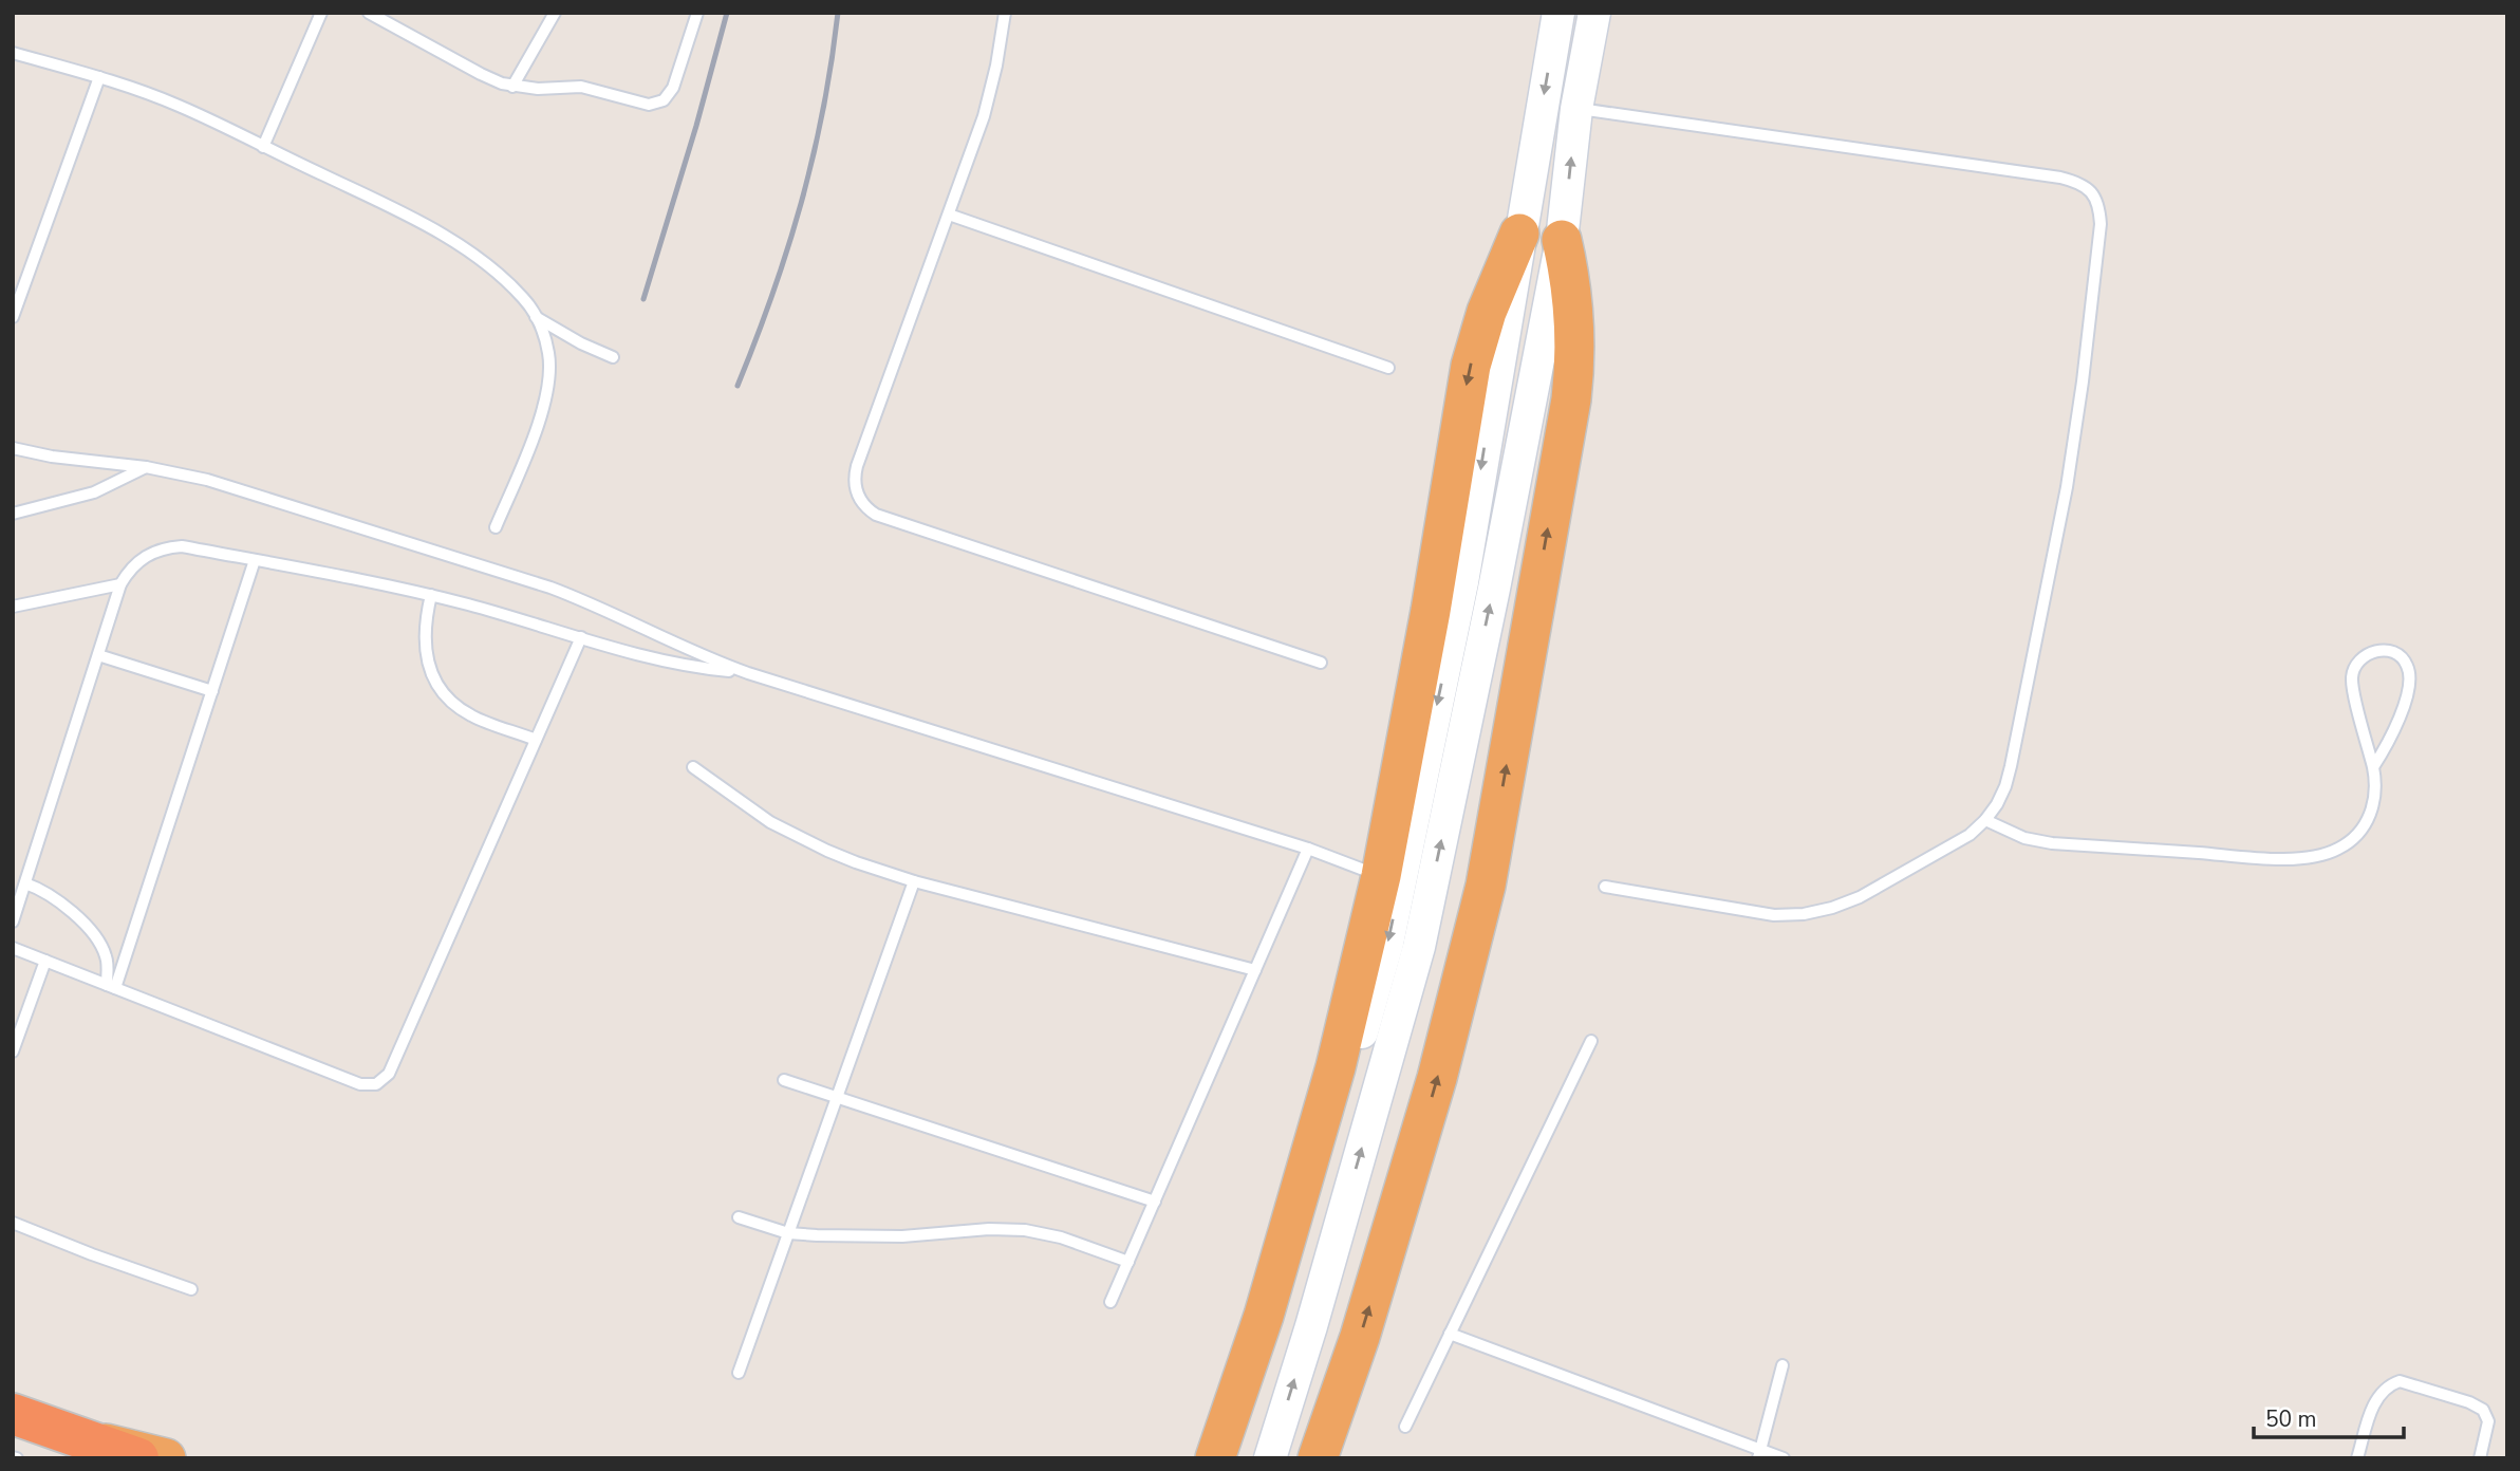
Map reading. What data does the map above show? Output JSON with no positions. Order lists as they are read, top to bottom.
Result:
{
  "scale_bar": "50 m"
}
